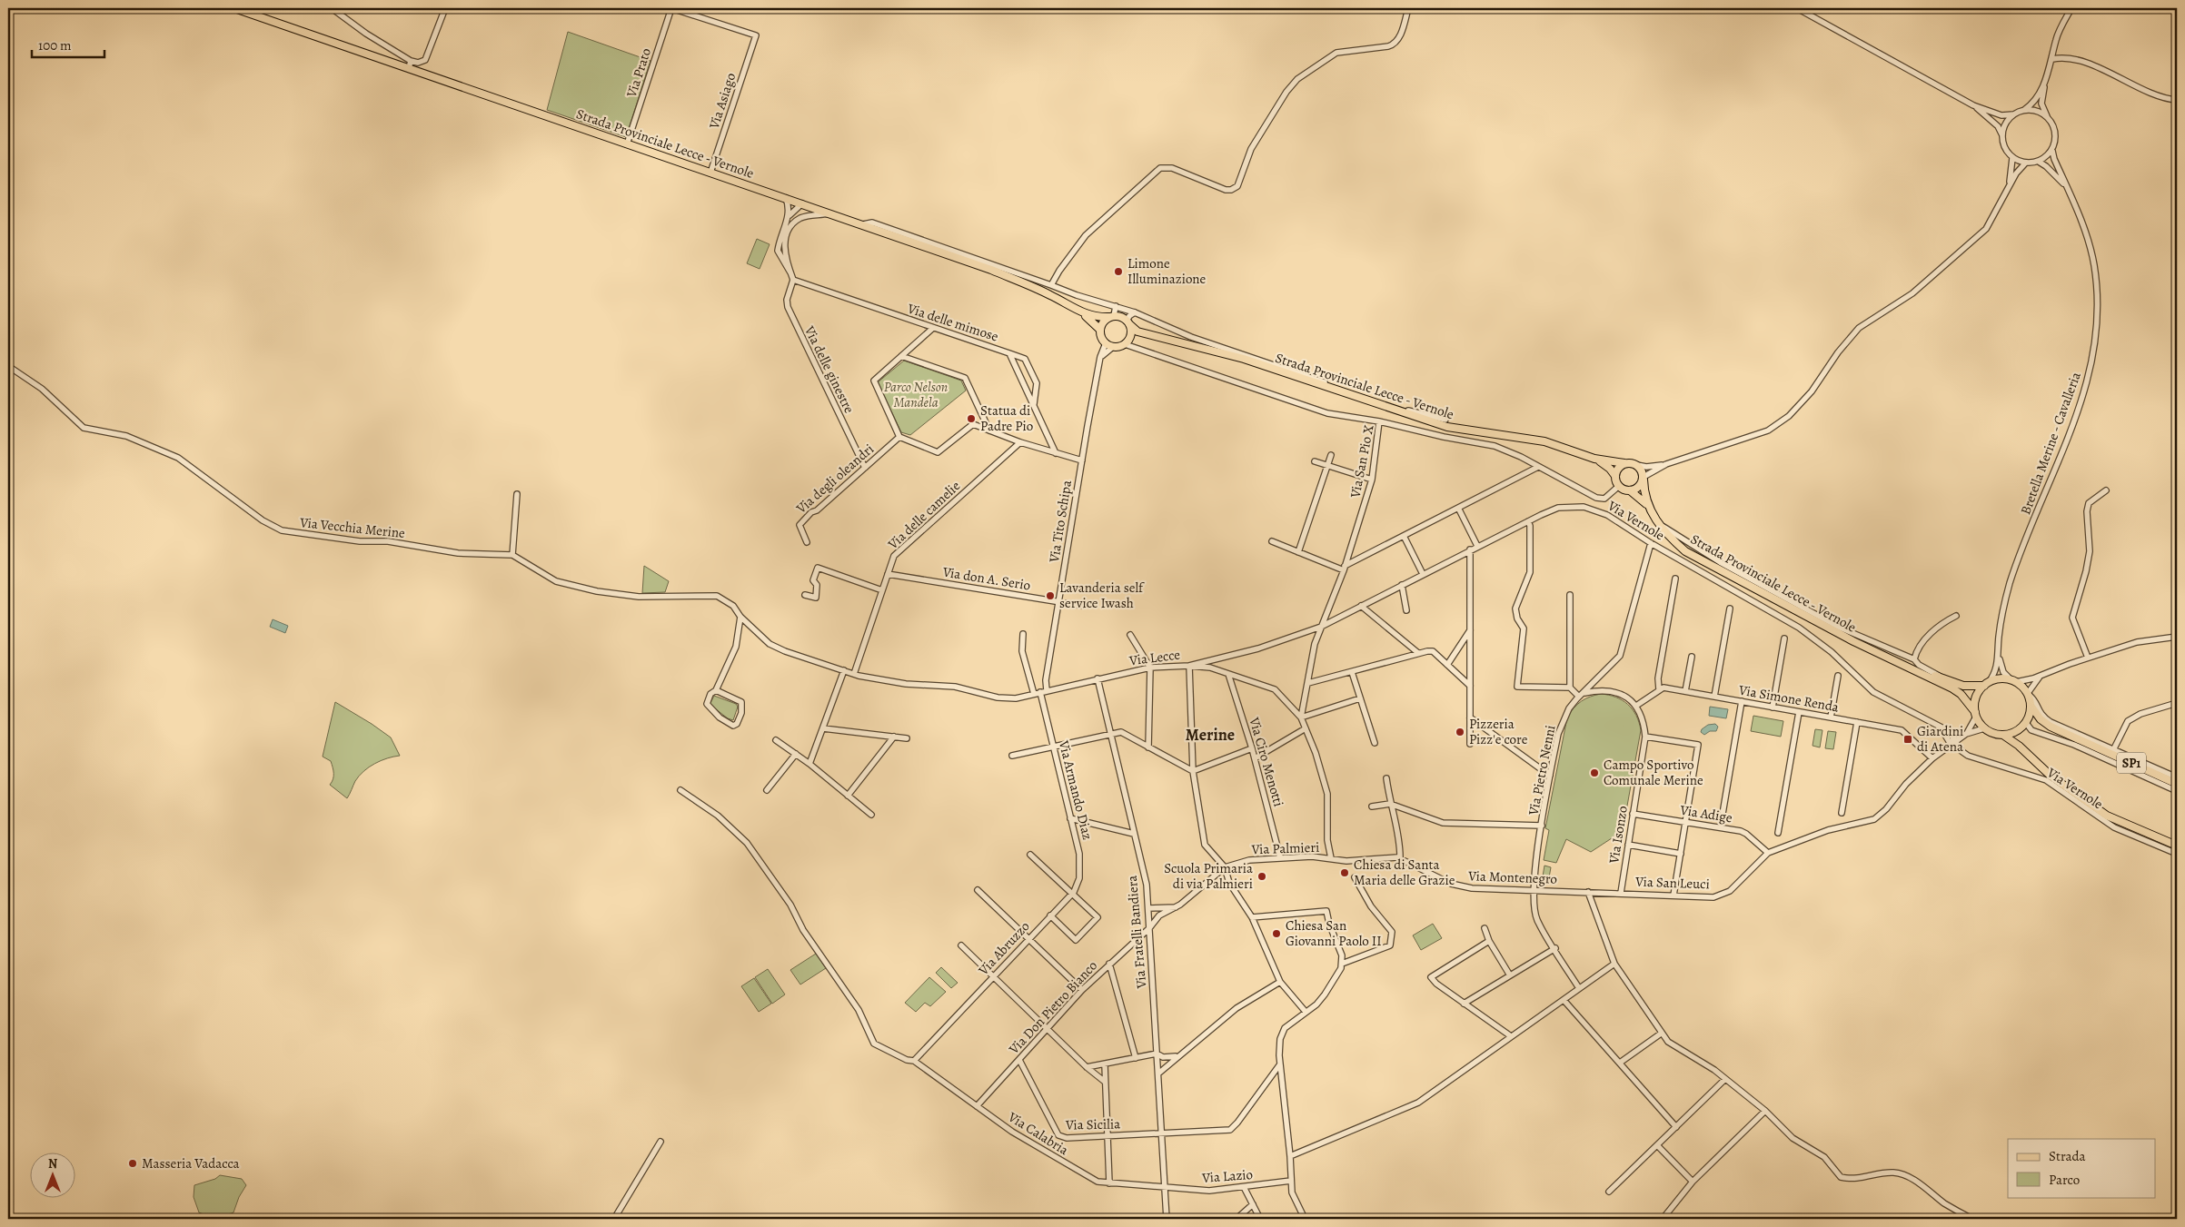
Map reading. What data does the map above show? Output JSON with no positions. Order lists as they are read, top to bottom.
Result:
{
  "streets": {
    "main road": ["Strada Provinciale Lecce - Vernole", "SP1"],
    "street": [
      "Via Prato",
      "Via Asiago",
      "Via delle mimose",
      "Via delle ginestre",
      "Bretella Merine - Cavalleria",
      "Via San Pio X",
      "Via degli oleandri",
      "Via delle camelie",
      "Via Vernole",
      "Via Tito Schipa",
      "Via Vecchia Merine",
      "Via don A. Serio",
      "Via Lecce",
      "Via Simone Renda",
      "Via Ciro Menotti",
      "Via Pietro Nenni",
      "Via Armando Diaz",
      "Via Adige",
      "Via Isonzo",
      "Via Palmieri",
      "Via Montenegro",
      "Via San Leuci",
      "Via Fratelli Bandiera",
      "Via Abruzzo",
      "Via Don Pietro Bianco",
      "Via Sicilia",
      "Via Calabria",
      "Via Lazio"
    ]
  },
  "crossings": [
    ["Via Prato", "Via Asiago"],
    ["Via Prato", "Strada Provinciale Lecce - Vernole"],
    ["Via Asiago", "Strada Provinciale Lecce - Vernole"],
    ["Strada Provinciale Lecce - Vernole", "Bretella Merine - Cavalleria"],
    ["Strada Provinciale Lecce - Vernole", "Via San Pio X"],
    ["Strada Provinciale Lecce - Vernole", "Via Tito Schipa"],
    ["Strada Provinciale Lecce - Vernole", "SP1"],
    ["Via delle mimose", "Via delle ginestre"],
    ["Via delle ginestre", "Via degli oleandri"],
    ["Bretella Merine - Cavalleria", "SP1"],
    ["Via San Pio X", "Via Vernole"],
    ["Via delle camelie", "Via don A. Serio"],
    ["Via delle camelie", "Via Lecce"],
    ["Via Vernole", "Via Lecce"],
    ["Via Vernole", "Via Pietro Nenni"],
    ["Via Vernole", "Via San Leuci"],
    ["Via Tito Schipa", "Via don A. Serio"],
    ["Via Tito Schipa", "Via Lecce"],
    ["Via Vecchia Merine", "Via Lecce"],
    ["Via Lecce", "Via Ciro Menotti"],
    ["Via Lecce", "Via Armando Diaz"],
    ["Via Lecce", "Via Palmieri"],
    ["Via Lecce", "Via Montenegro"],
    ["Via Lecce", "Via Fratelli Bandiera"],
    ["Via Simone Renda", "Via San Leuci"],
    ["Via Ciro Menotti", "Via Palmieri"],
    ["Via Pietro Nenni", "Via Montenegro"],
    ["Via Armando Diaz", "Via Abruzzo"],
    ["Via Adige", "Via Isonzo"],
    ["Via Adige", "Via San Leuci"],
    ["Via Isonzo", "Via Montenegro"],
    ["Via Isonzo", "Via San Leuci"],
    ["Via Palmieri", "Via Montenegro"],
    ["Via Palmieri", "Via Fratelli Bandiera"],
    ["Via Palmieri", "Via Don Pietro Bianco"],
    ["Via Montenegro", "Via San Leuci"],
    ["Via Fratelli Bandiera", "Via Don Pietro Bianco"],
    ["Via Fratelli Bandiera", "Via Sicilia"],
    ["Via Fratelli Bandiera", "Via Calabria"],
    ["Via Fratelli Bandiera", "Via Lazio"],
    ["Via Abruzzo", "Via Calabria"],
    ["Via Don Pietro Bianco", "Via Sicilia"],
    ["Via Don Pietro Bianco", "Via Calabria"],
    ["Via Calabria", "Via Lazio"]
  ],
  "districts": ["Merine"],
  "parks": ["Parco Nelson Mandela"],
  "places": {
    "other": [
      "Limone Illuminazione",
      "Statua di Padre Pio",
      "Lavanderia self service Iwash",
      "Pizzeria Pizz'e core",
      "Campo Sportivo Comunale Merine",
      "Chiesa di Santa Maria delle Grazie",
      "Scuola Primaria di via Palmieri",
      "Chiesa San Giovanni Paolo II",
      "Masseria Vadacca"
    ],
    "transit": ["Giardini di Atena"]
  },
  "legend": ["Strada", "Parco"],
  "scale_bar": "100 m",
  "north": "top"
}
